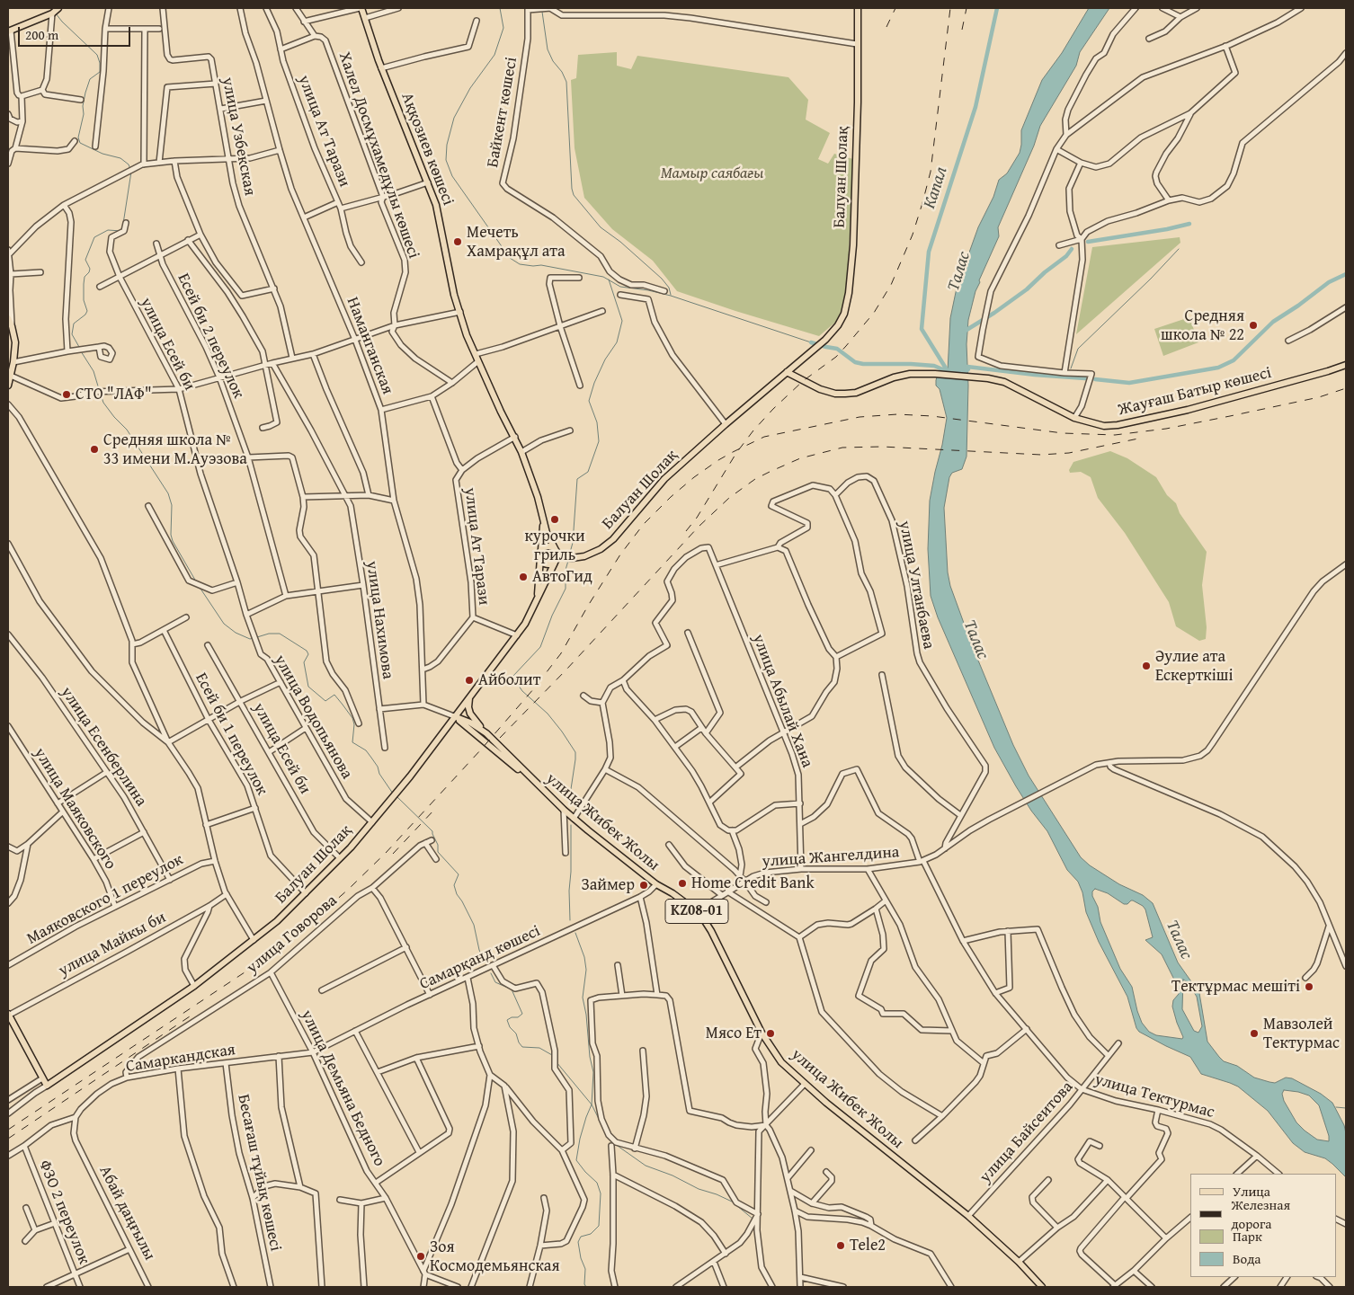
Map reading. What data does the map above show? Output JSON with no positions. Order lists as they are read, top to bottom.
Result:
{
  "streets": {
    "main road": [
      "Аққозиев көшесі",
      "Балуан Шолақ",
      "Жауғаш Батыр көшесі",
      "улица Жибек Жолы",
      "KZ08-01"
    ],
    "street": [
      "Байкент көшесі",
      "улица Ат Тарази",
      "улица Узбекская",
      "Халел Досмұхамедұлы көшесі",
      "Есей би 2 переулок",
      "улица Есей би",
      "Наманганская",
      "улица Ултанбаева",
      "улица Нахимова",
      "улица Абылай Хана",
      "улица Водопьянова",
      "Есей би 1 переулок",
      "улица Есенберлина",
      "улица Маяковского",
      "улица Жангелдина",
      "Маяковского 1 переулок",
      "улица Говорова",
      "улица Майкы би",
      "Самарқанд көшесі",
      "Самаркандская",
      "улица Демьяна Бедного",
      "улица Тектурмас",
      "улица Байсеитова",
      "Бесағаш тұйық көшесі",
      "ФЗО 2 переулок",
      "Абай даңғылы"
    ]
  },
  "crossings": [
    ["улица Ат Тарази", "Аққозиев көшесі"],
    ["улица Ат Тарази", "Наманганская"],
    ["Аққозиев көшесі", "Балуан Шолақ"],
    ["Балуан Шолақ", "улица Есей би"],
    ["Балуан Шолақ", "Жауғаш Батыр көшесі"],
    ["Балуан Шолақ", "улица Водопьянова"],
    ["Балуан Шолақ", "Есей би 1 переулок"],
    ["Балуан Шолақ", "улица Жибек Жолы"],
    ["Балуан Шолақ", "KZ08-01"],
    ["улица Есей би", "улица Водопьянова"],
    ["улица Ултанбаева", "улица Жангелдина"],
    ["улица Абылай Хана", "улица Жангелдина"],
    ["улица Абылай Хана", "улица Тектурмас"],
    ["улица Есенберлина", "Маяковского 1 переулок"],
    ["улица Маяковского", "Маяковского 1 переулок"],
    ["улица Жибек Жолы", "улица Жангелдина"],
    ["улица Жибек Жолы", "KZ08-01"],
    ["улица Жибек Жолы", "Самарқанд көшесі"],
    ["улица Жибек Жолы", "улица Байсеитова"],
    ["улица Жангелдина", "улица Тектурмас"],
    ["улица Говорова", "Самаркандская"],
    ["улица Говорова", "улица Демьяна Бедного"],
    ["Самарқанд көшесі", "Самаркандская"],
    ["Самарқанд көшесі", "улица Демьяна Бедного"],
    ["Самаркандская", "улица Демьяна Бедного"],
    ["Самаркандская", "Бесағаш тұйық көшесі"],
    ["Самаркандская", "Абай даңғылы"],
    ["улица Тектурмас", "улица Байсеитова"]
  ],
  "water": ["Капал", "Талас"],
  "parks": ["Мамыр саябағы"],
  "places": [
    "Мечеть Хамрақұл ата",
    "Средняя школа № 22",
    "СТО \"ЛАФ\"",
    "Средняя школа № 33 имени М.Ауэзова",
    "курочки гриль",
    "АвтоГид",
    "Әулие ата Ескерткіші",
    "Айболит",
    "Home Credit Bank",
    "Займер",
    "Тектұрмас мешіті",
    "Мясо Ет",
    "Мавзолей Тектурмас",
    "Tele2",
    "Зоя Космодемьянская"
  ],
  "legend": [
    "Улица",
    "Железная дорога",
    "Парк",
    "Вода"
  ],
  "scale_bar": "200 m"
}
